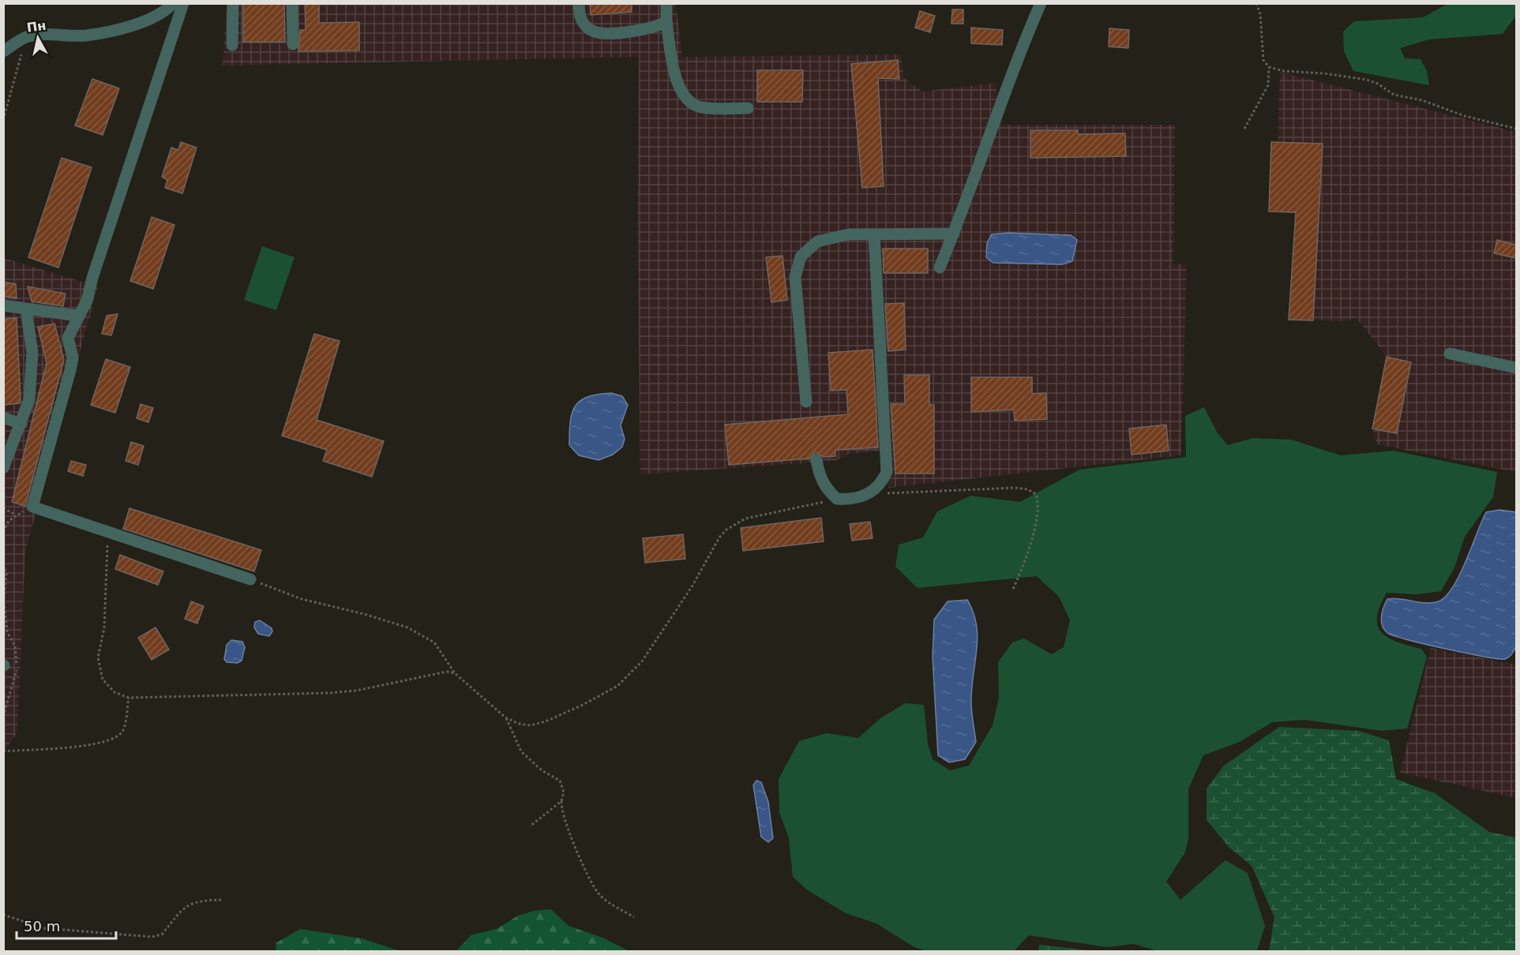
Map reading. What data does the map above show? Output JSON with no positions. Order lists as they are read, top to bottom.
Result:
{
  "scale_bar": "50 m",
  "north": "top"
}
